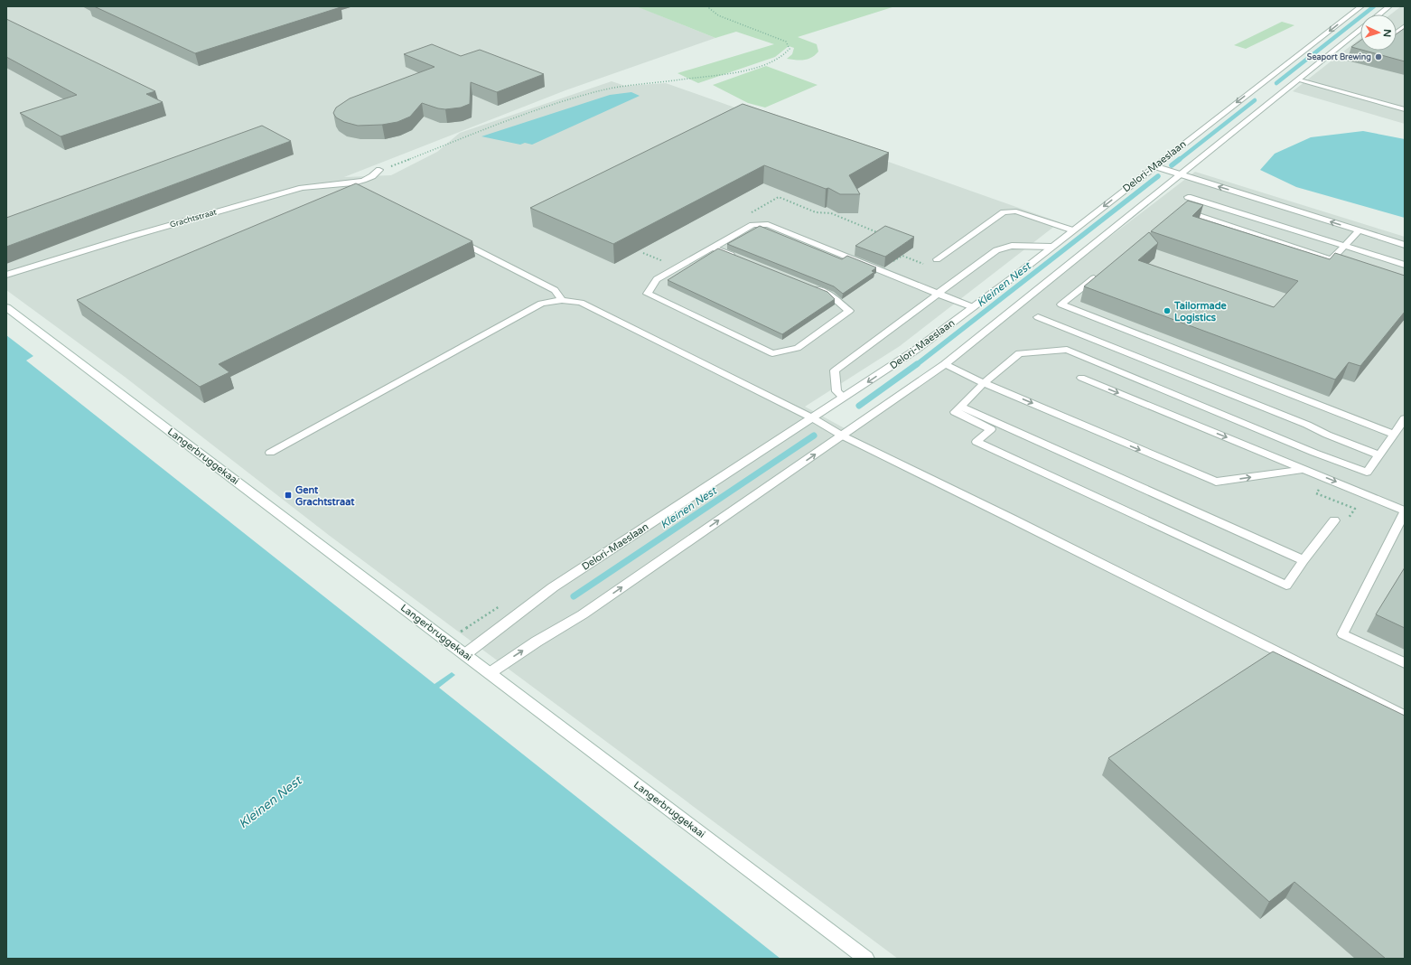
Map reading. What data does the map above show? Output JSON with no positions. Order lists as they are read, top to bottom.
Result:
{
  "streets": {
    "street": ["Delori-Maeslaan", "Langerbruggekaai"],
    "lane": ["Grachtstraat"]
  },
  "crossings": [
    ["Delori-Maeslaan", "Langerbruggekaai"]
  ],
  "water": ["Kleinen Nest"],
  "places": {
    "other": ["Seaport Brewing", "Tailormade Logistics"],
    "transit": ["Gent Grachtstraat"]
  },
  "north": "right"
}
